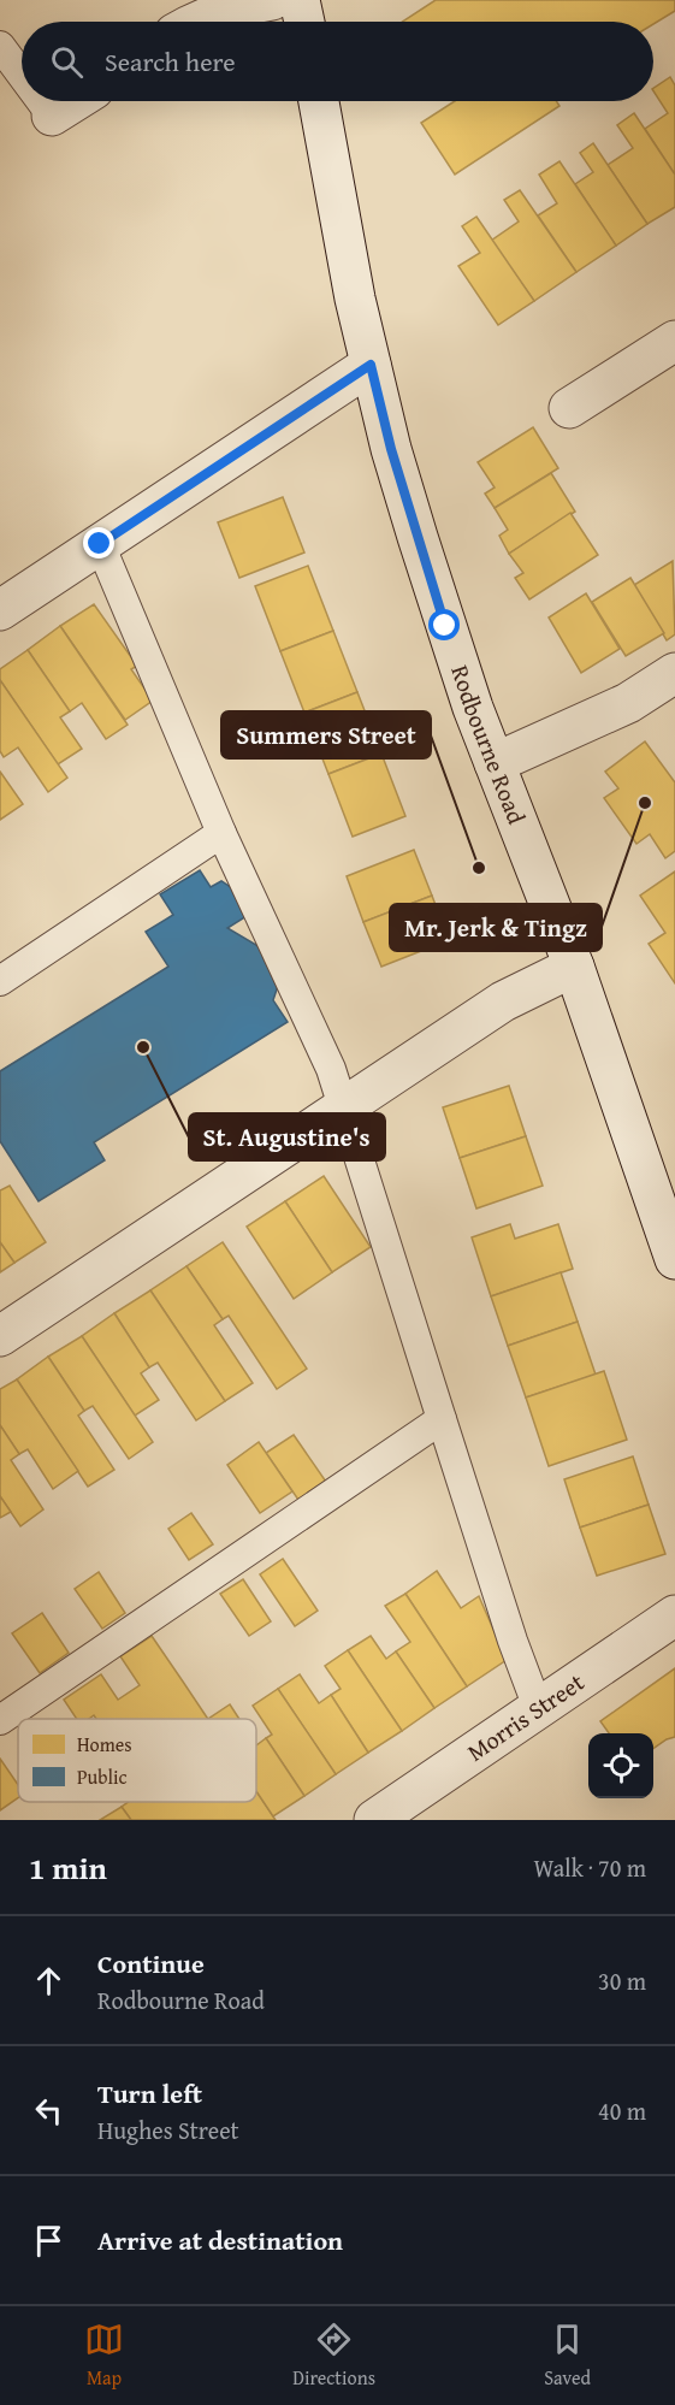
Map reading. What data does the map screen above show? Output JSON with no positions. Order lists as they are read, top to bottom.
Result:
{
  "streets": {
    "street": ["Rodbourne Road", "Morris Street"]
  },
  "places": ["Mr. Jerk & Tingz", "Summers Street", "St. Augustine's"],
  "legend": ["Homes", "Public"],
  "page": {
    "search": "Search here",
    "heading": ["1 min", "Walk · 70 m"],
    "list": [
      ["Continue", "Rodbourne Road", "30 m"],
      ["Turn left", "Hughes Street", "40 m"],
      "Arrive at destination"
    ],
    "nav": ["Map", "Directions", "Saved"]
  }
}
